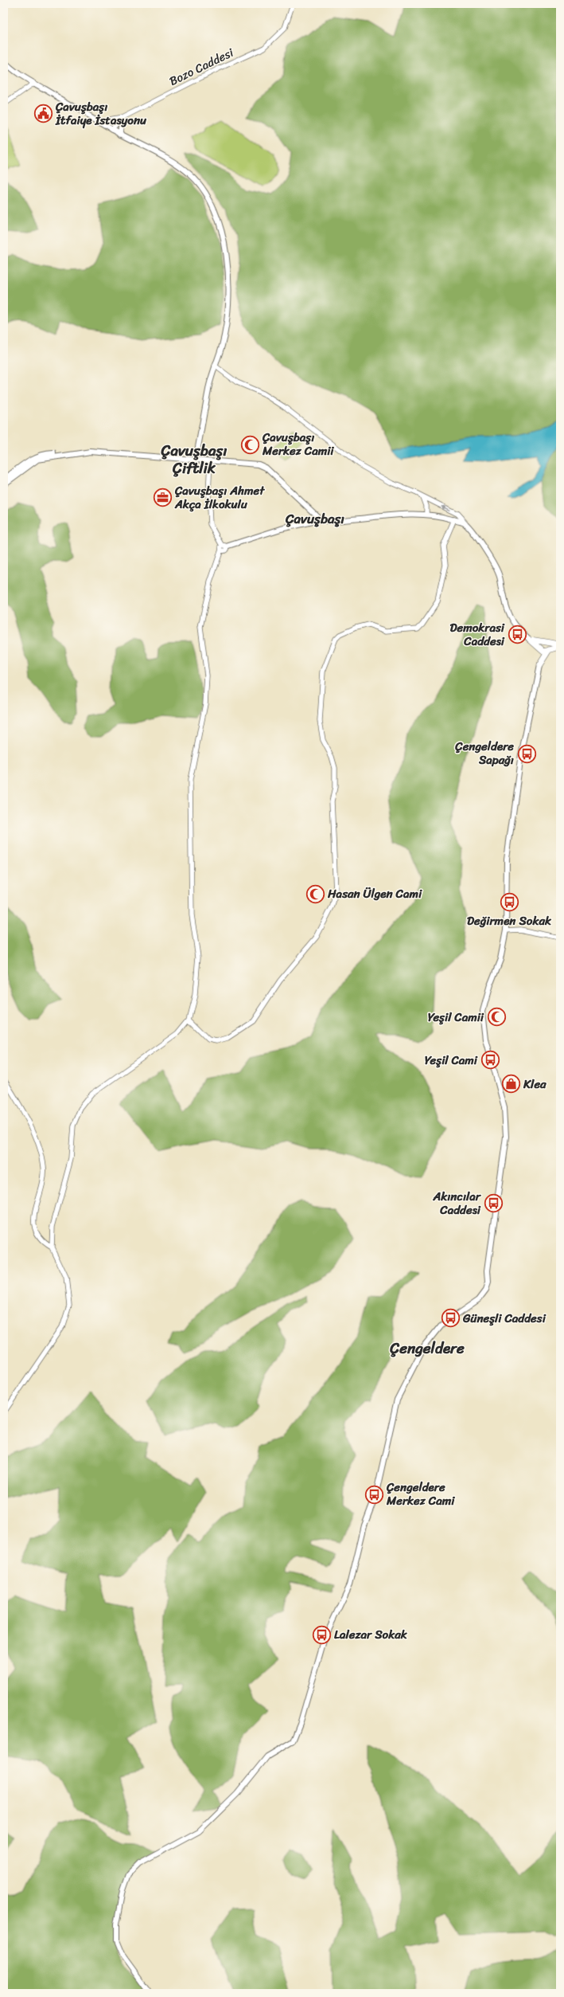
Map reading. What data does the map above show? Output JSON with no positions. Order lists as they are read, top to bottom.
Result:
{
  "streets": {
    "street": ["Bozo Caddesi"]
  },
  "districts": ["Çavuşbaşı Çiftlik", "Çavuşbaşı", "Çengeldere"],
  "places": {
    "public building": ["Çavuşbaşı İtfaiye İstasyonu"],
    "mosque": ["Çavuşbaşı Merkez Camii", "Hasan Ülgen Cami", "Yeşil Camii"],
    "office": ["Çavuşbaşı Ahmet Akça İlkokulu"],
    "bus stop": [
      "Demokrasi Caddesi",
      "Çengeldere Sapağı",
      "Değirmen Sokak",
      "Yeşil Cami",
      "Akıncılar Caddesi",
      "Güneşli Caddesi",
      "Çengeldere Merkez Cami",
      "Lalezar Sokak"
    ],
    "shop": ["Klea"]
  }
}
